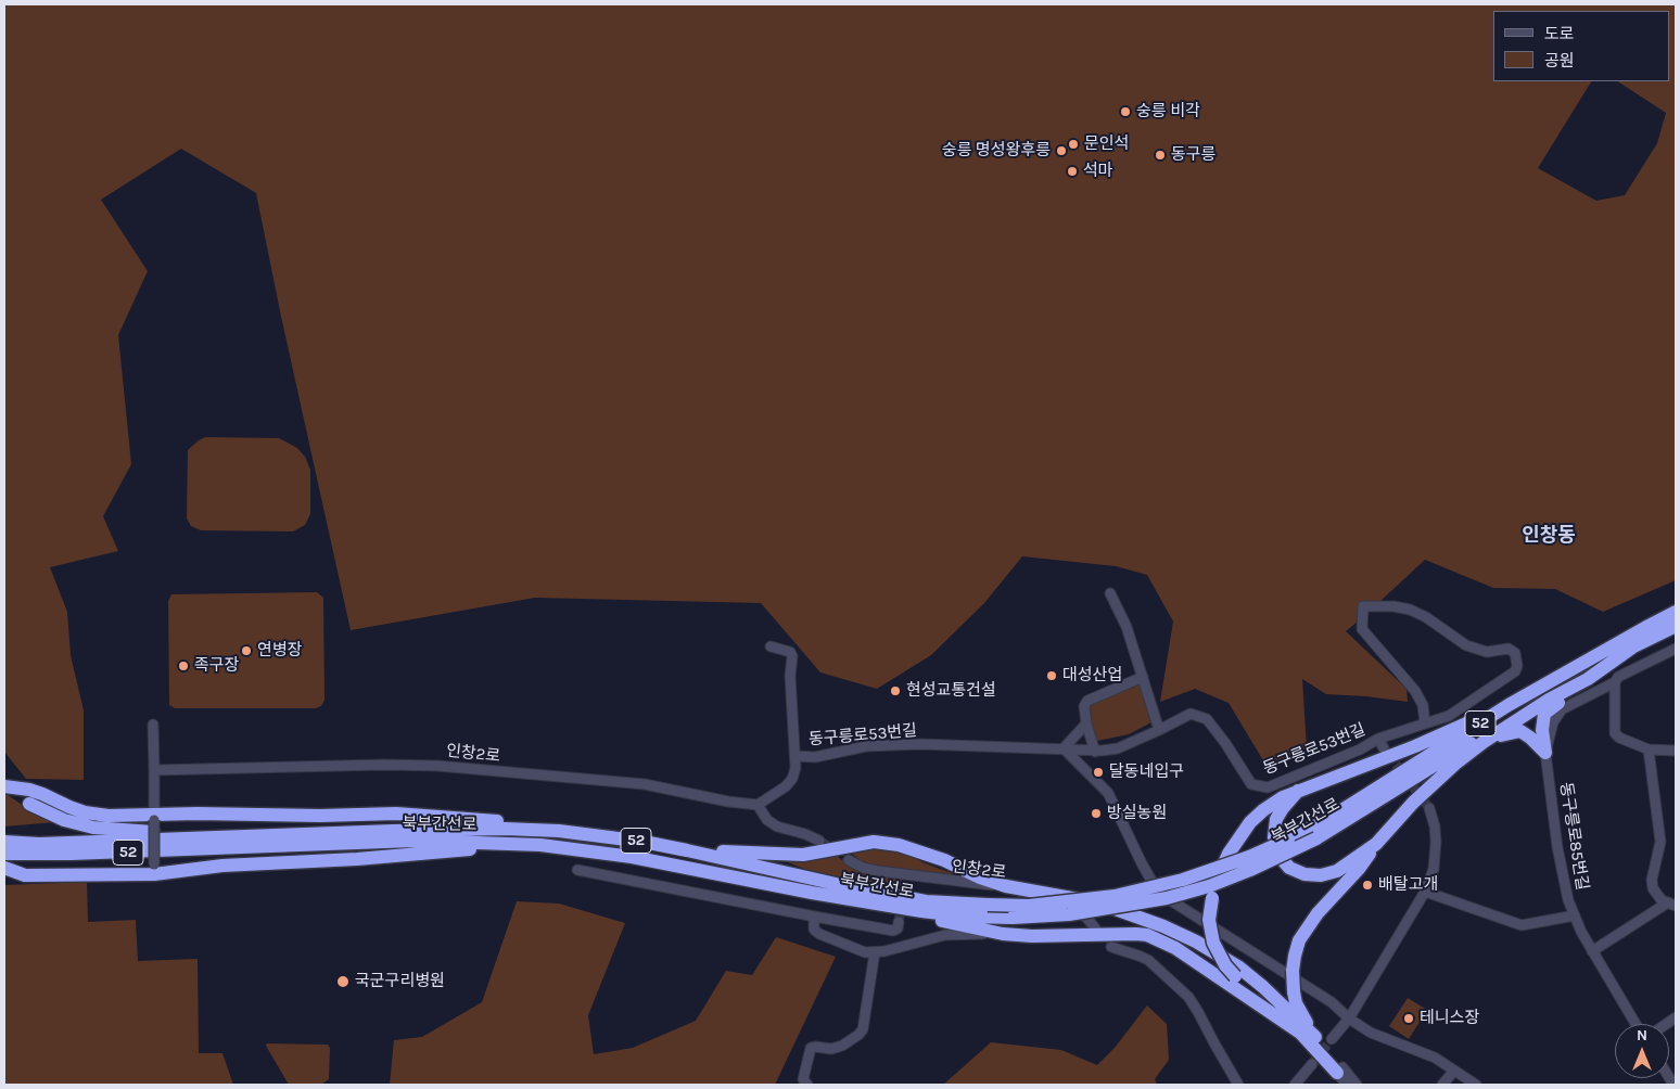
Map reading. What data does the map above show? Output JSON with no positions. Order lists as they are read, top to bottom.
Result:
{
  "streets": {
    "highway": ["52", "북부간선로"],
    "street": ["동구릉로53번길", "인창2로", "동구릉로85번길"]
  },
  "districts": ["인창동"],
  "places": [
    "숭릉 비각",
    "문인석",
    "숭릉 명성왕후릉",
    "동구릉",
    "석마",
    "연병장",
    "족구장",
    "대성산업",
    "현성교통건설",
    "달동네입구",
    "방실농원",
    "배탈고개",
    "국군구리병원",
    "테니스장"
  ],
  "legend": ["도로", "공원"],
  "north": "top"
}
